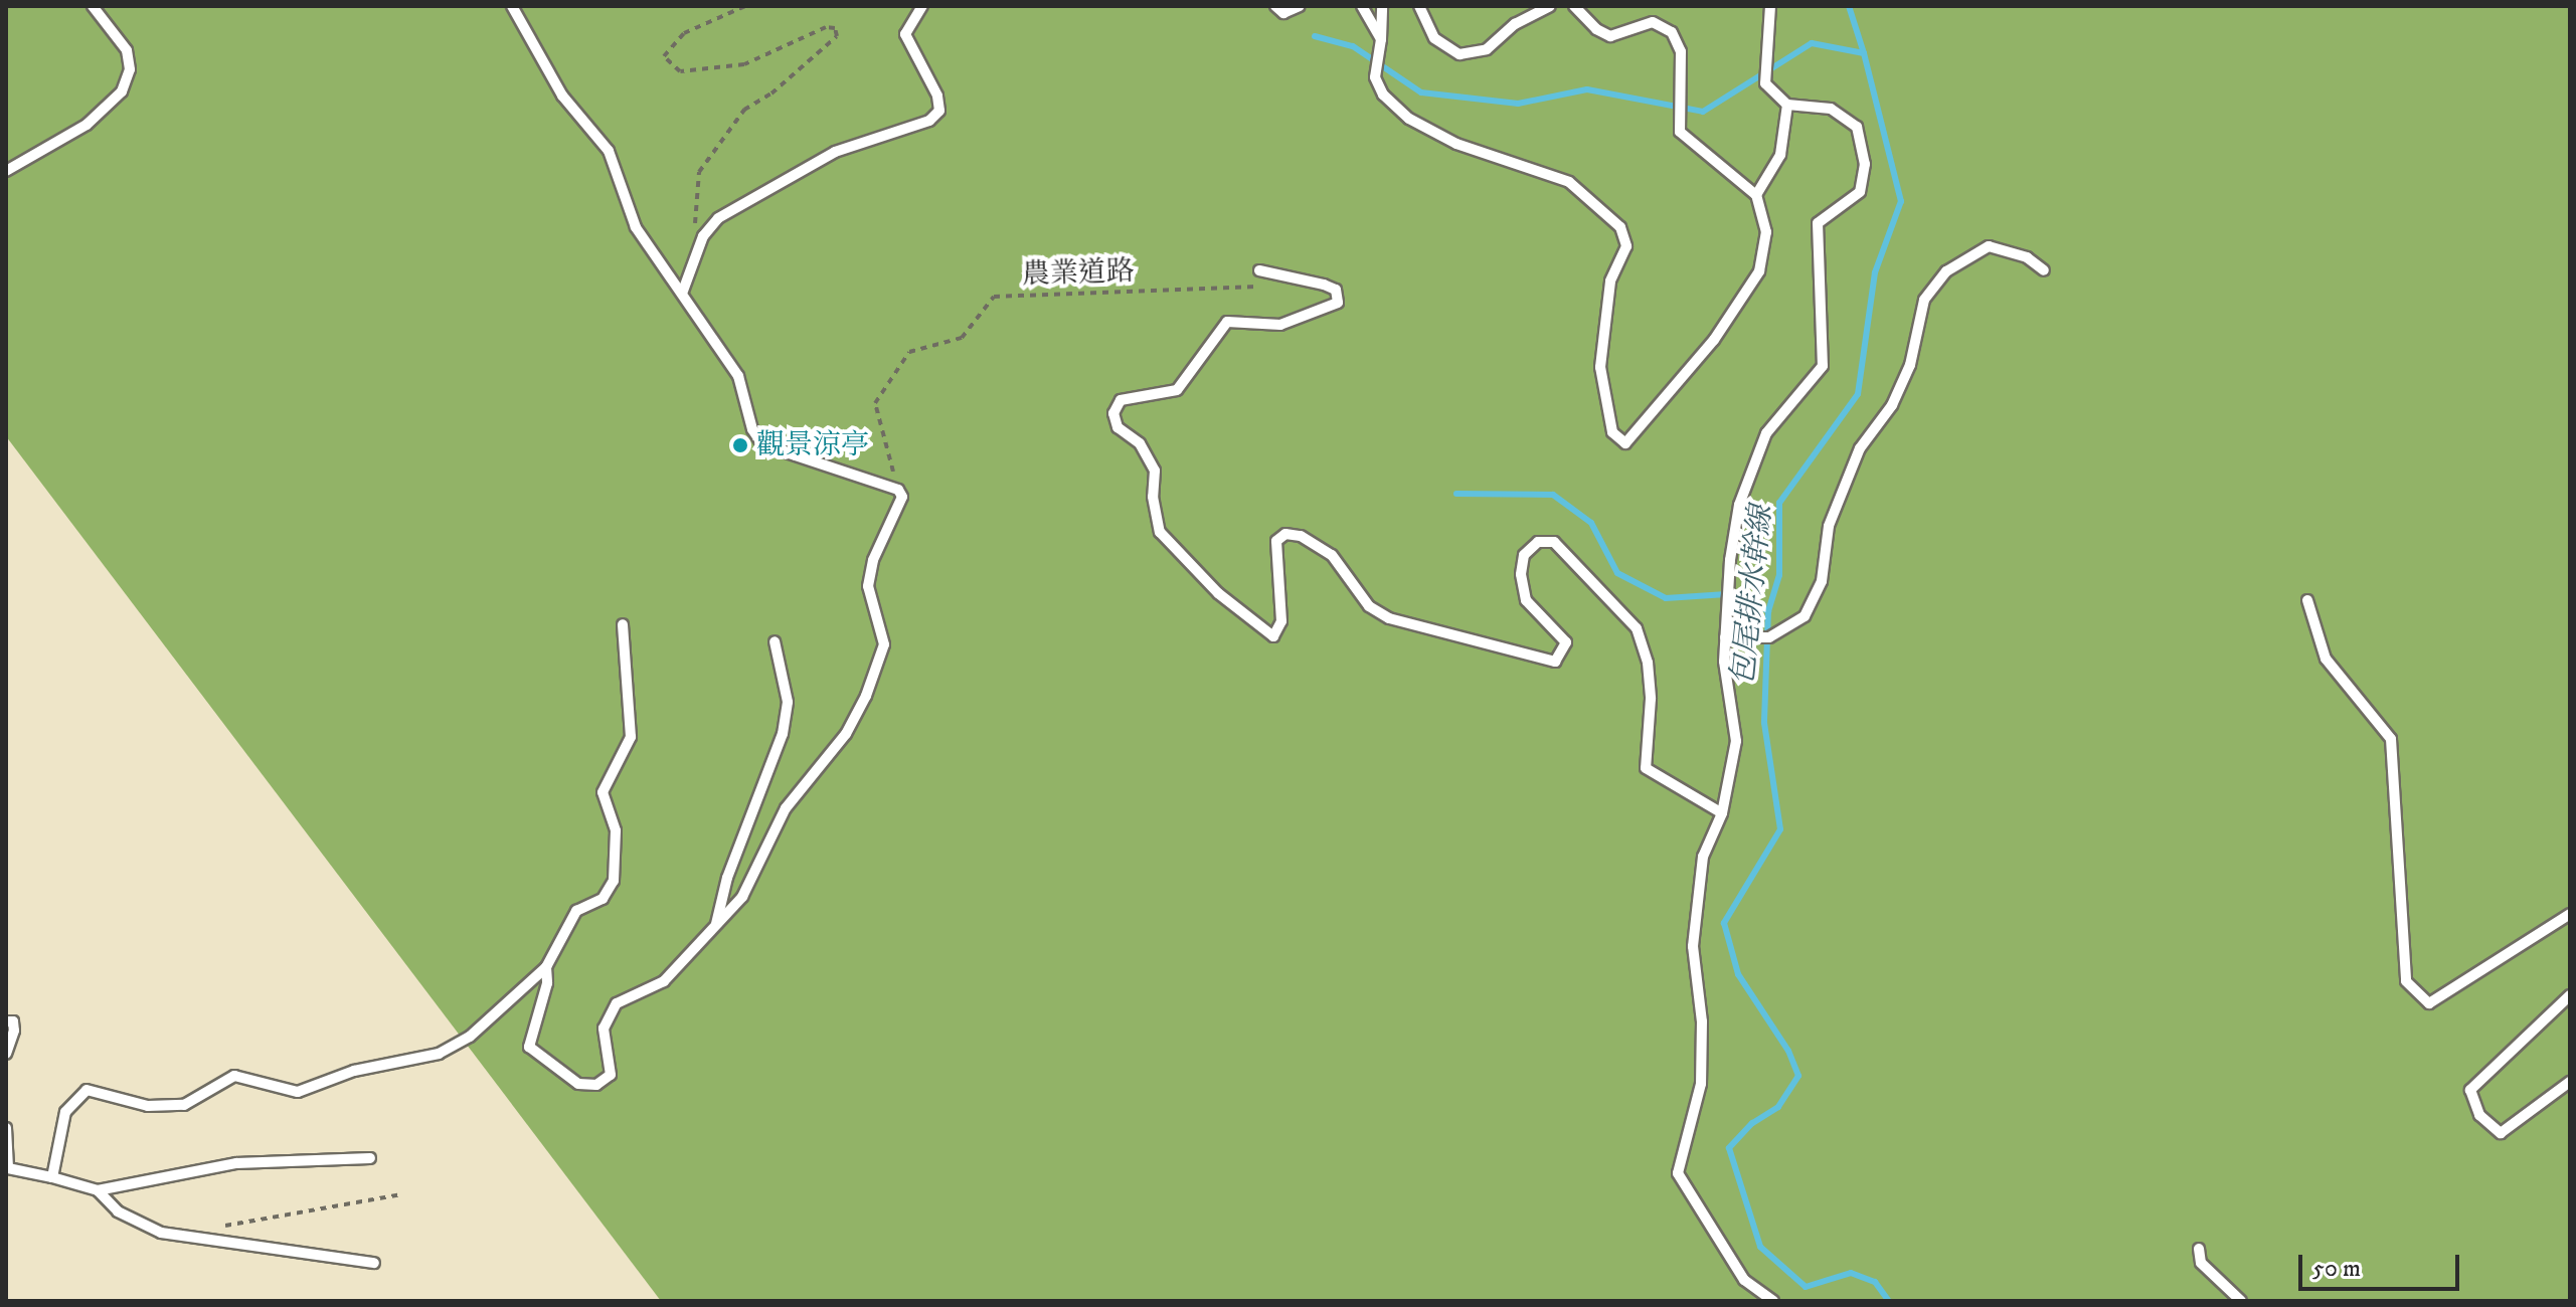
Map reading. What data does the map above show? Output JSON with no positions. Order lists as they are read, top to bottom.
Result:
{
  "streets": {
    "path": ["農業道路"]
  },
  "water": ["包尾排水幹線"],
  "places": ["觀景涼亭"],
  "scale_bar": "50 m"
}
